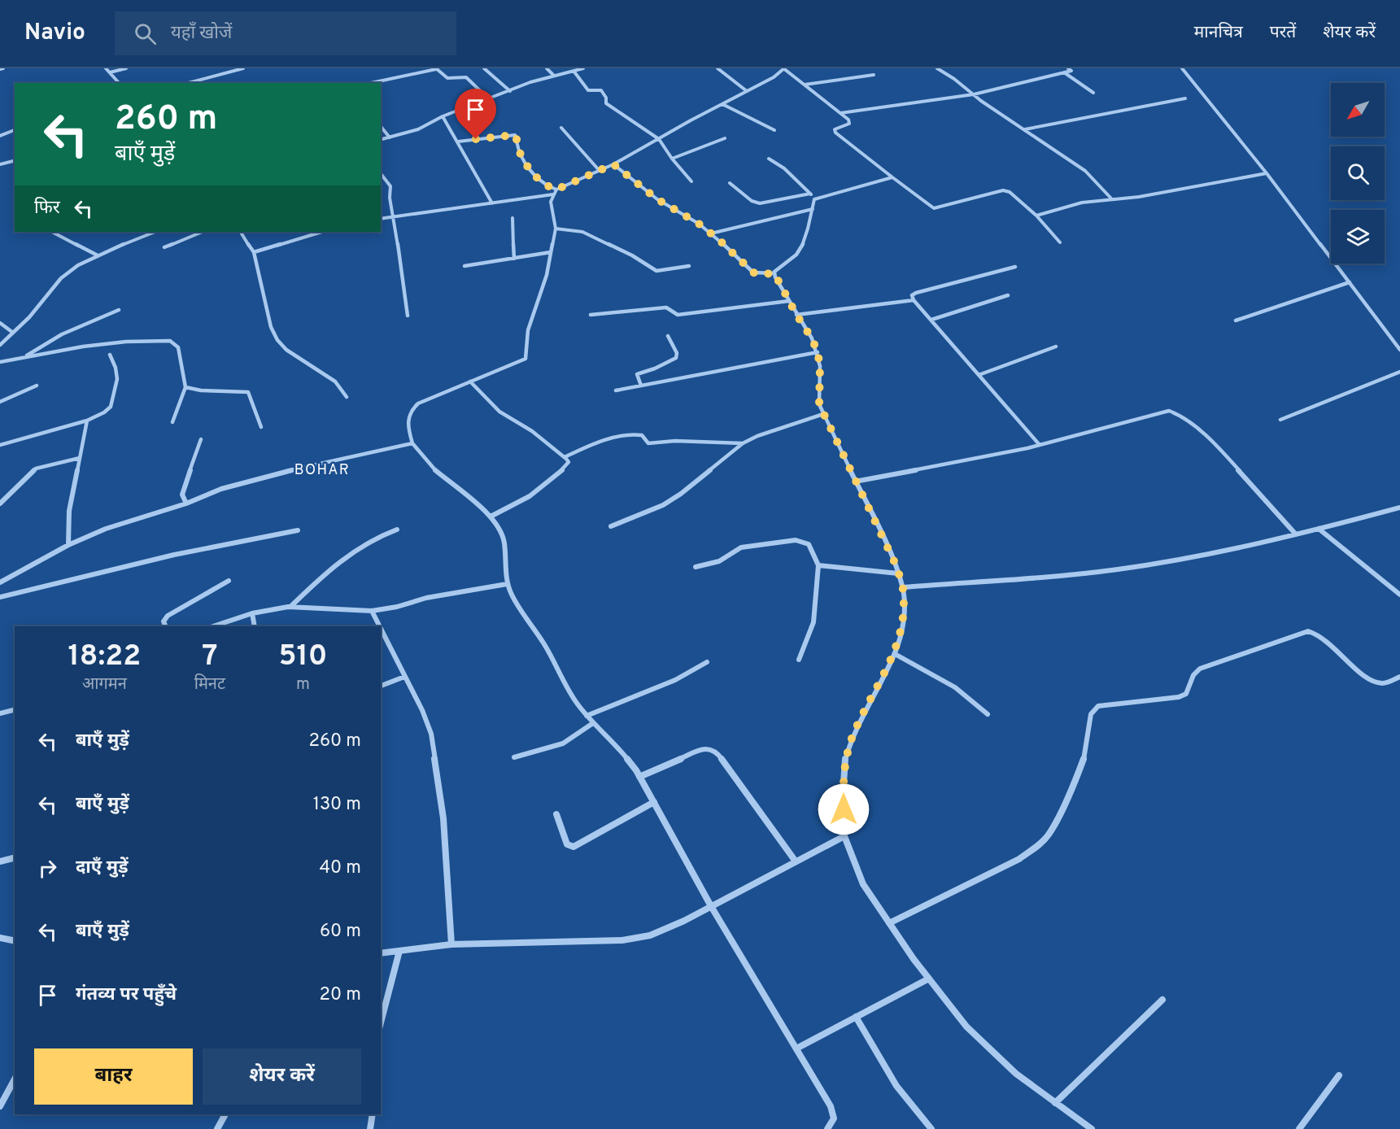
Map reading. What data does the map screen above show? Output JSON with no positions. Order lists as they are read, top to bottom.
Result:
{
  "districts": ["BOHAR"],
  "north": "bottom left",
  "page": {
    "header": "Navio",
    "search": "यहाँ खोजें",
    "nav": ["मानचित्र", "परतें", "शेयर करें"],
    "turn": ["260 m", "बाएँ मुड़ें"],
    "then": "फिर",
    "eta": [
      "18:22",
      "आगमन",
      "7",
      "मिनट",
      "510",
      "m"
    ],
    "list": [
      {
        "name": "बाएँ मुड़ें",
        "value": "260 m"
      },
      {
        "name": "बाएँ मुड़ें",
        "value": "130 m"
      },
      {
        "name": "दाएँ मुड़ें",
        "value": "40 m"
      },
      {
        "name": "बाएँ मुड़ें",
        "value": "60 m"
      },
      {
        "name": "गंतव्य पर पहुँचे",
        "value": "20 m"
      }
    ],
    "buttons": ["बाहर", "शेयर करें"]
  }
}
